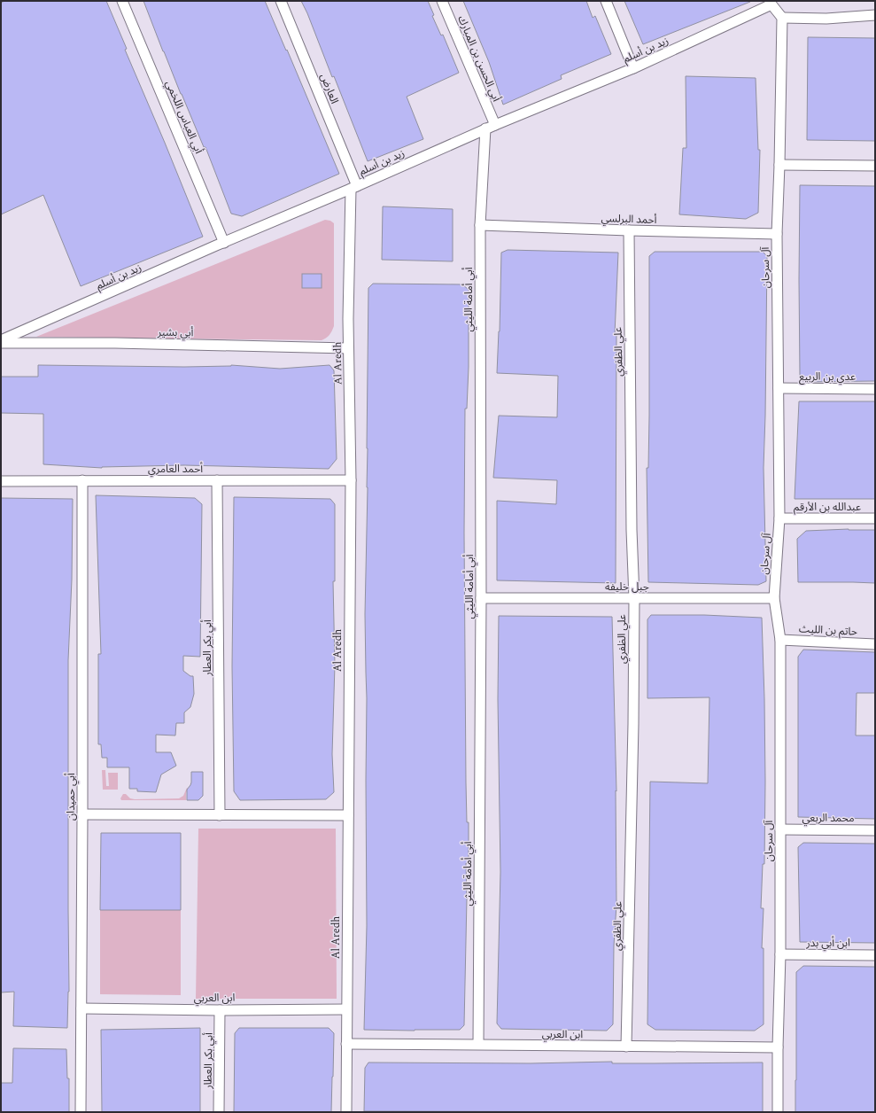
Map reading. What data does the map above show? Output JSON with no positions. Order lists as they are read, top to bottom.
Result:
{
  "streets": {
    "street": [
      "زيد بن أسلم",
      "أبي الحسن بن المبارك",
      "العارض",
      "أبي العباس اللخمي",
      "أحمد البرلسي",
      "آل سرحان",
      "أبي أمامة الليثي",
      "أبي بشير",
      "علي الظفري",
      "Al Aredh",
      "عدي بن الربيع",
      "أحمد العامري",
      "عبدالله بن الأرقم",
      "جبل خليفة",
      "حاتم بن الليث",
      "أبي بكر العطار",
      "أبي حميدان",
      "محمد الربعي",
      "ابن أبي بدر",
      "ابن العربي"
    ]
  },
  "crossings": [
    ["زيد بن أسلم", "أبي الحسن بن المبارك"],
    ["زيد بن أسلم", "العارض"],
    ["زيد بن أسلم", "أبي العباس اللخمي"],
    ["زيد بن أسلم", "أبي أمامة الليثي"],
    ["زيد بن أسلم", "أبي بشير"],
    ["زيد بن أسلم", "Al Aredh"],
    ["العارض", "Al Aredh"],
    ["أحمد البرلسي", "آل سرحان"],
    ["أحمد البرلسي", "أبي أمامة الليثي"],
    ["أحمد البرلسي", "علي الظفري"],
    ["آل سرحان", "عدي بن الربيع"],
    ["آل سرحان", "عبدالله بن الأرقم"],
    ["آل سرحان", "جبل خليفة"],
    ["آل سرحان", "حاتم بن الليث"],
    ["آل سرحان", "محمد الربعي"],
    ["آل سرحان", "ابن أبي بدر"],
    ["آل سرحان", "ابن العربي"],
    ["أبي أمامة الليثي", "جبل خليفة"],
    ["أبي أمامة الليثي", "ابن العربي"],
    ["أبي بشير", "Al Aredh"],
    ["علي الظفري", "جبل خليفة"],
    ["علي الظفري", "ابن العربي"],
    ["Al Aredh", "أحمد العامري"],
    ["Al Aredh", "ابن العربي"],
    ["أحمد العامري", "أبي بكر العطار"],
    ["أحمد العامري", "أبي حميدان"],
    ["أبي بكر العطار", "ابن العربي"],
    ["أبي حميدان", "ابن العربي"]
  ]
}
